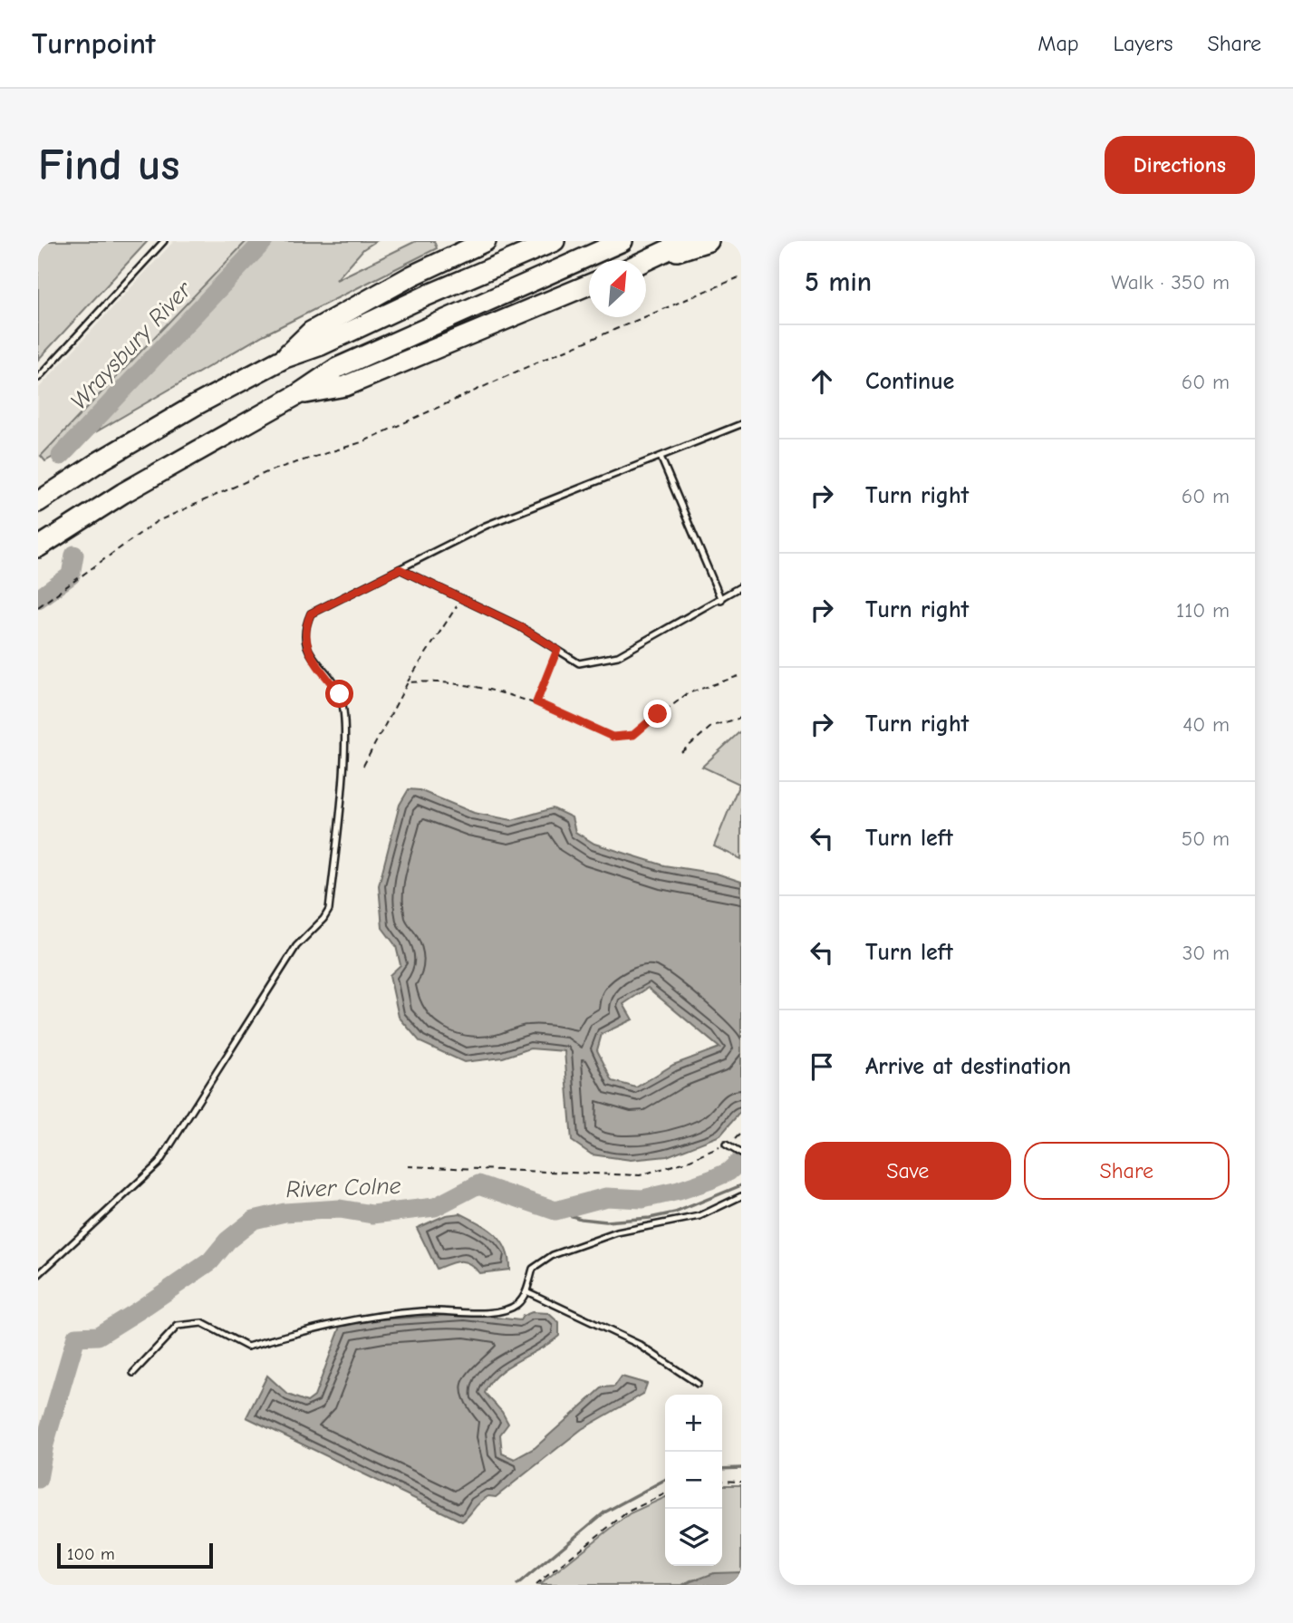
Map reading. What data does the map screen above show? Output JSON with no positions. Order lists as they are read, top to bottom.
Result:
{
  "water": ["Wraysbury River", "River Colne"],
  "scale_bar": "100 m",
  "north": "top right",
  "page": {
    "header": "Turnpoint",
    "nav": ["Map", "Layers", "Share"],
    "buttons": [
      "Directions",
      ["Save", "Share"]
    ],
    "title": "Find us",
    "heading": ["5 min", "Walk · 350 m"],
    "list": [
      ["Continue", "60 m"],
      ["Turn right", "60 m"],
      ["Turn right", "110 m"],
      ["Turn right", "40 m"],
      ["Turn left", "50 m"],
      ["Turn left", "30 m"],
      "Arrive at destination"
    ],
    "map_buttons": ["+", "−"],
    "scale": "100 m"
  }
}
